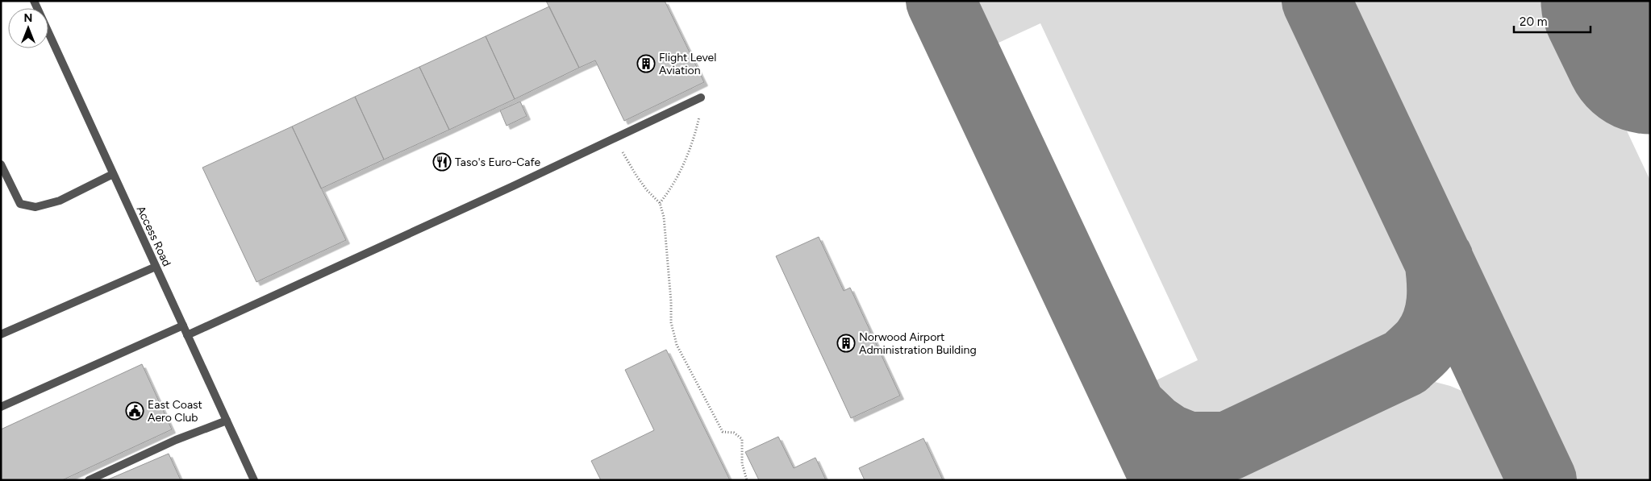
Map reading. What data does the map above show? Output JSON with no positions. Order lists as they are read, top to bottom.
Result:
{
  "streets": {
    "street": ["Access Road"]
  },
  "places": {
    "building": ["Flight Level Aviation", "Norwood Airport Administration Building"],
    "restaurant": ["Taso's Euro-Cafe"],
    "public building": ["East Coast Aero Club"]
  },
  "scale_bar": "20 m",
  "north": "top"
}
